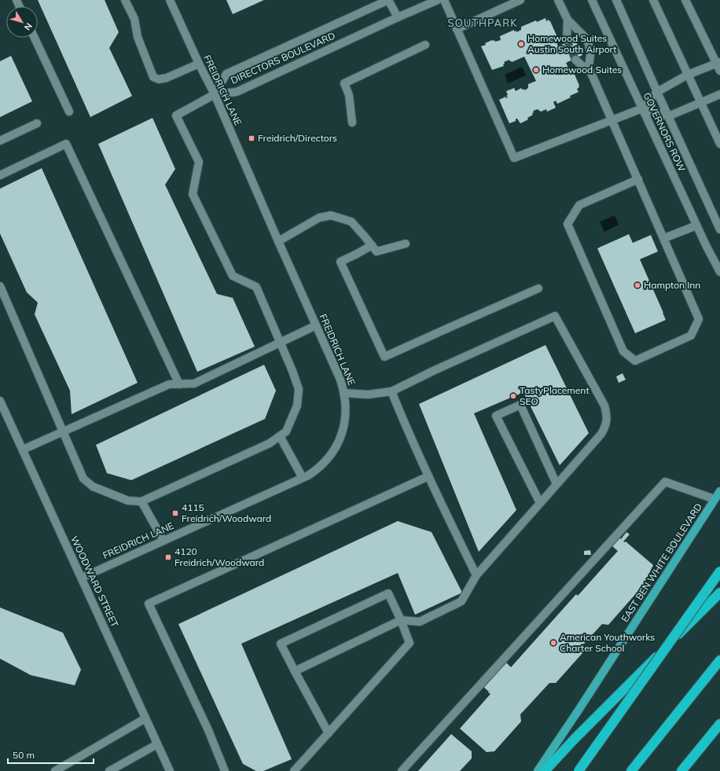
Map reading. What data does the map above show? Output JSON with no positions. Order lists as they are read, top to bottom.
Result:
{
  "streets": {
    "main road": ["EAST BEN WHITE BOULEVARD"],
    "street": [
      "DIRECTORS BOULEVARD",
      "FREIDRICH LANE",
      "GOVERNORS ROW",
      "WOODWARD STREET"
    ]
  },
  "crossings": [
    ["DIRECTORS BOULEVARD", "FREIDRICH LANE"],
    ["FREIDRICH LANE", "WOODWARD STREET"]
  ],
  "districts": ["SOUTHPARK"],
  "places": {
    "other": [
      "Homewood Suites Austin South Airport",
      "Homewood Suites",
      "Hampton Inn",
      "TastyPlacement SEO",
      "American Youthworks Charter School"
    ],
    "transit": ["Freidrich/Directors", "4115 Freidrich/Woodward", "4120 Freidrich/Woodward"]
  },
  "scale_bar": "50 m",
  "north": "bottom right"
}
